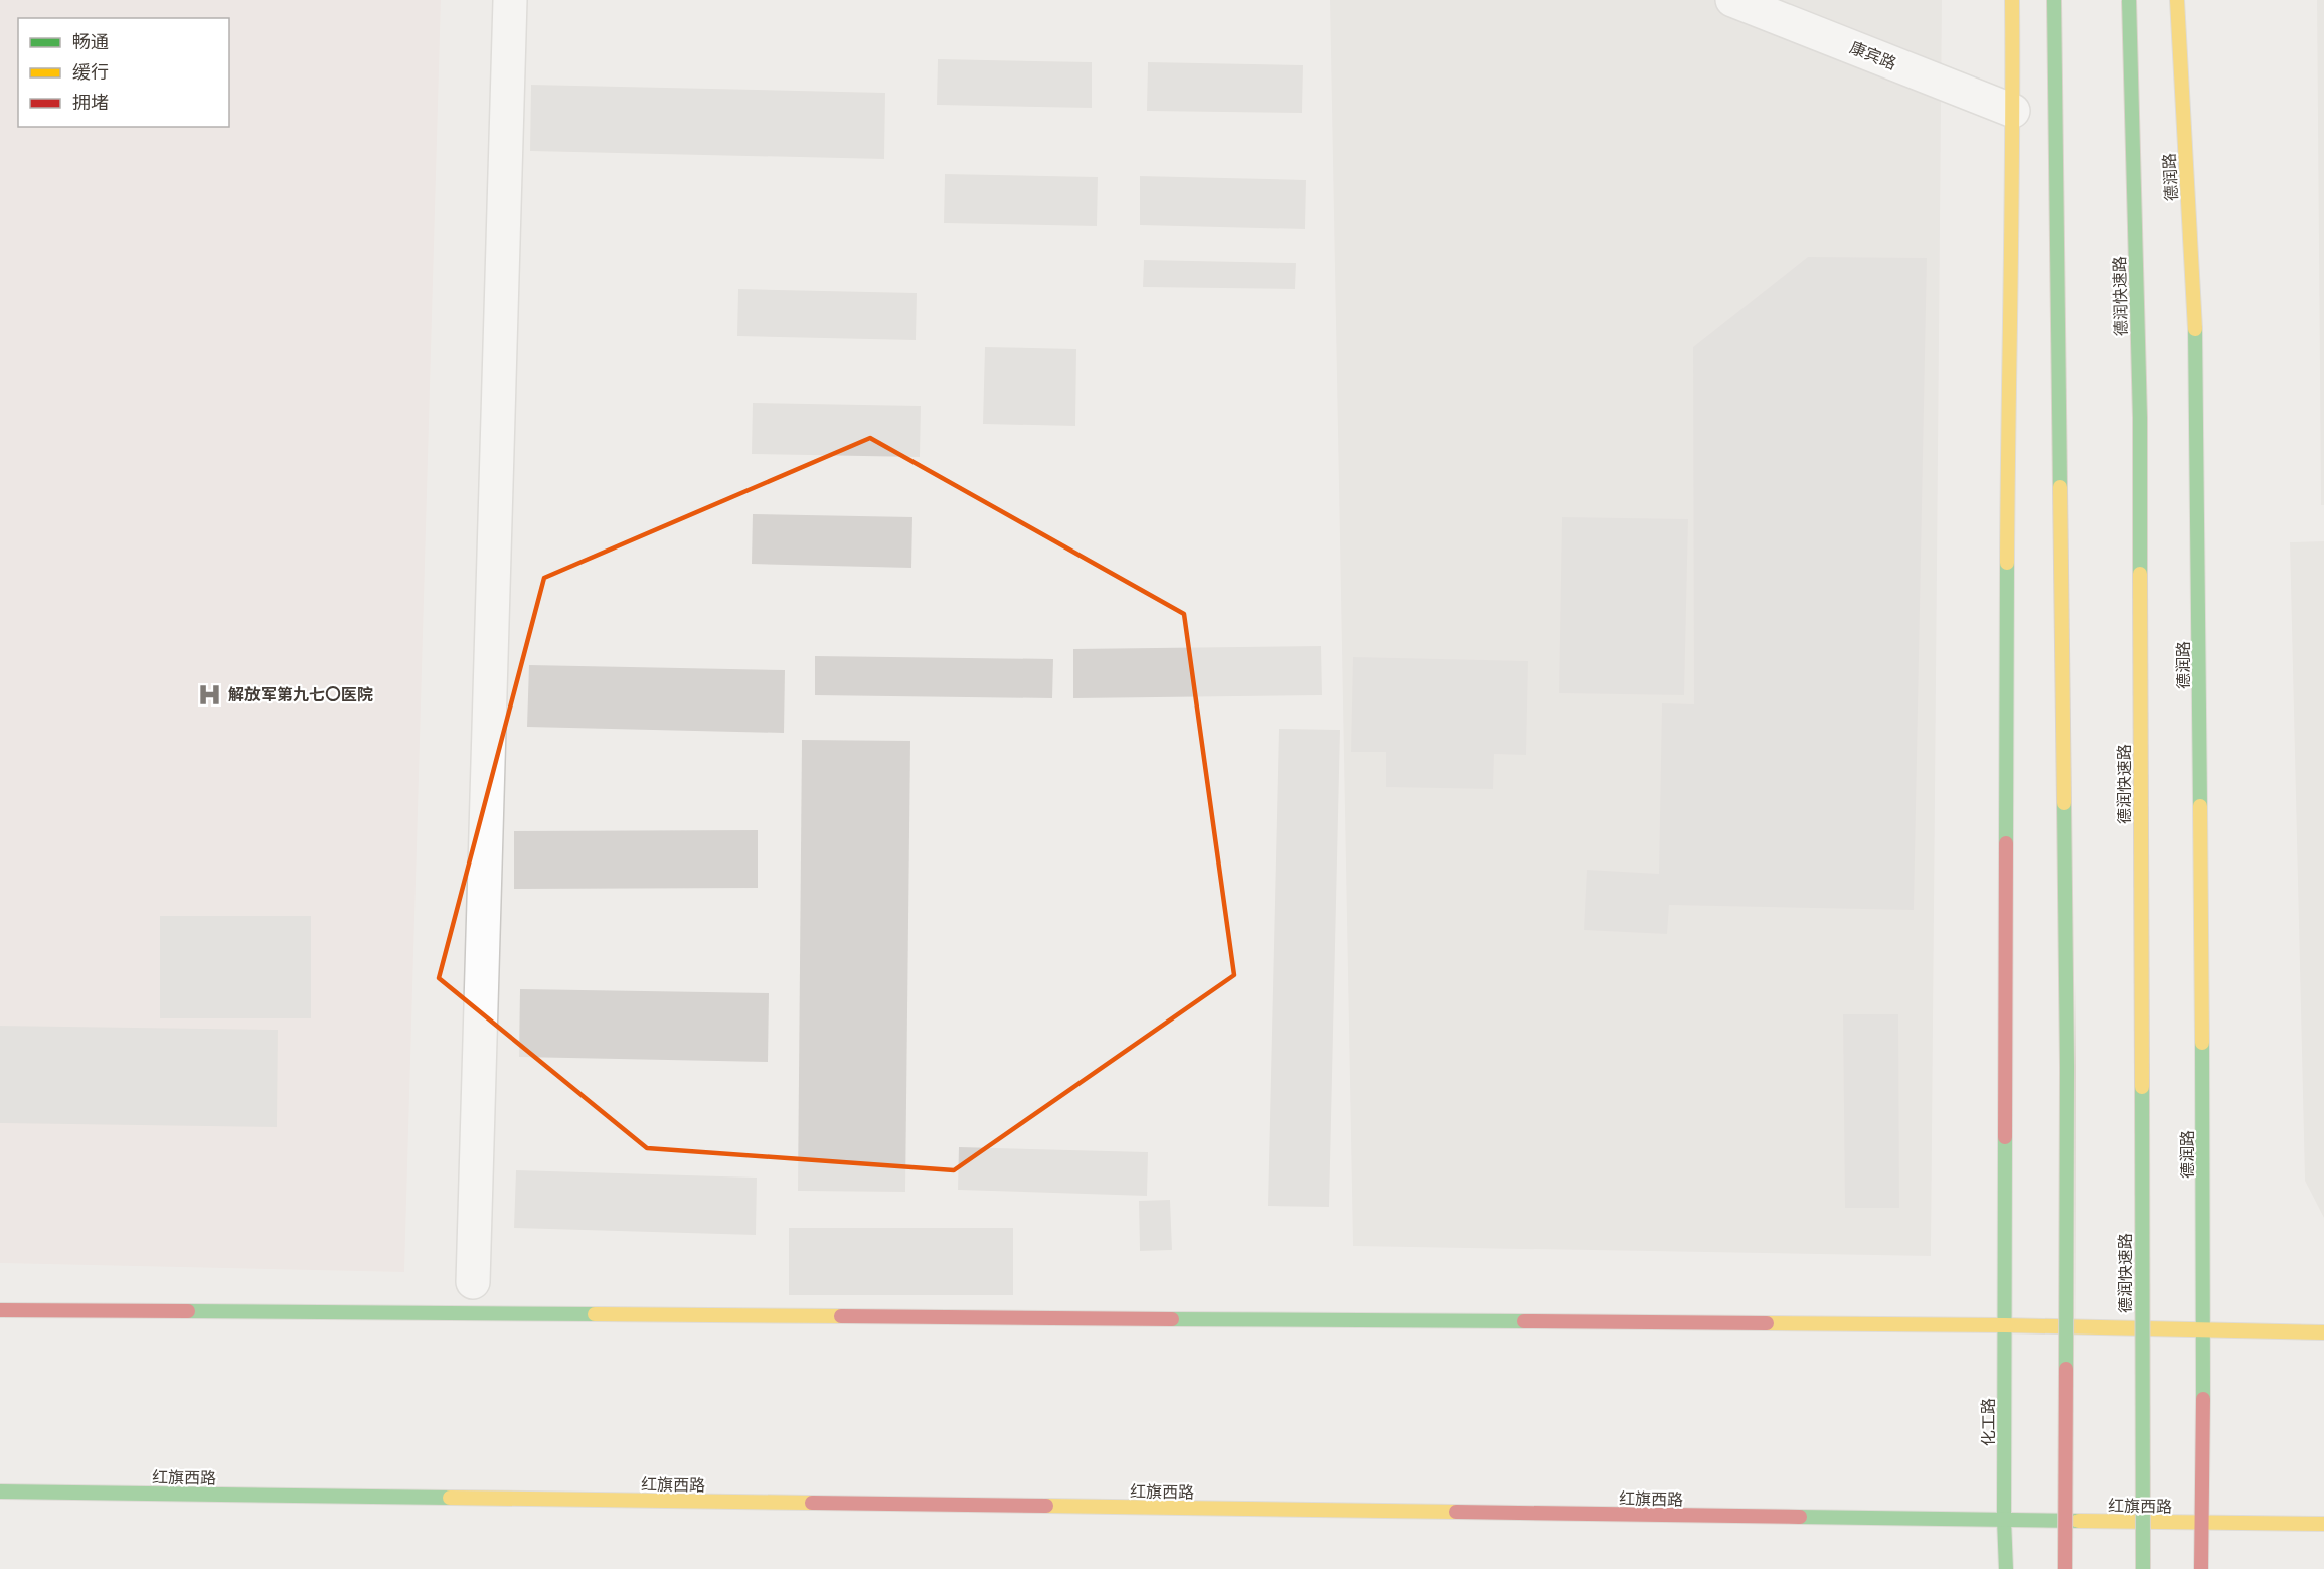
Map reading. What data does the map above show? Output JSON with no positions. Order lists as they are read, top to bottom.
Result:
{
  "streets": {
    "main road": [
      "德润路",
      "德润快速路",
      "化工路",
      "红旗西路"
    ],
    "street": ["康宾路"]
  },
  "crossings": [
    ["化工路", "红旗西路"]
  ],
  "places": {
    "hospital": ["解放军第九七〇医院"]
  },
  "legend": ["畅通", "缓行", "拥堵"]
}
